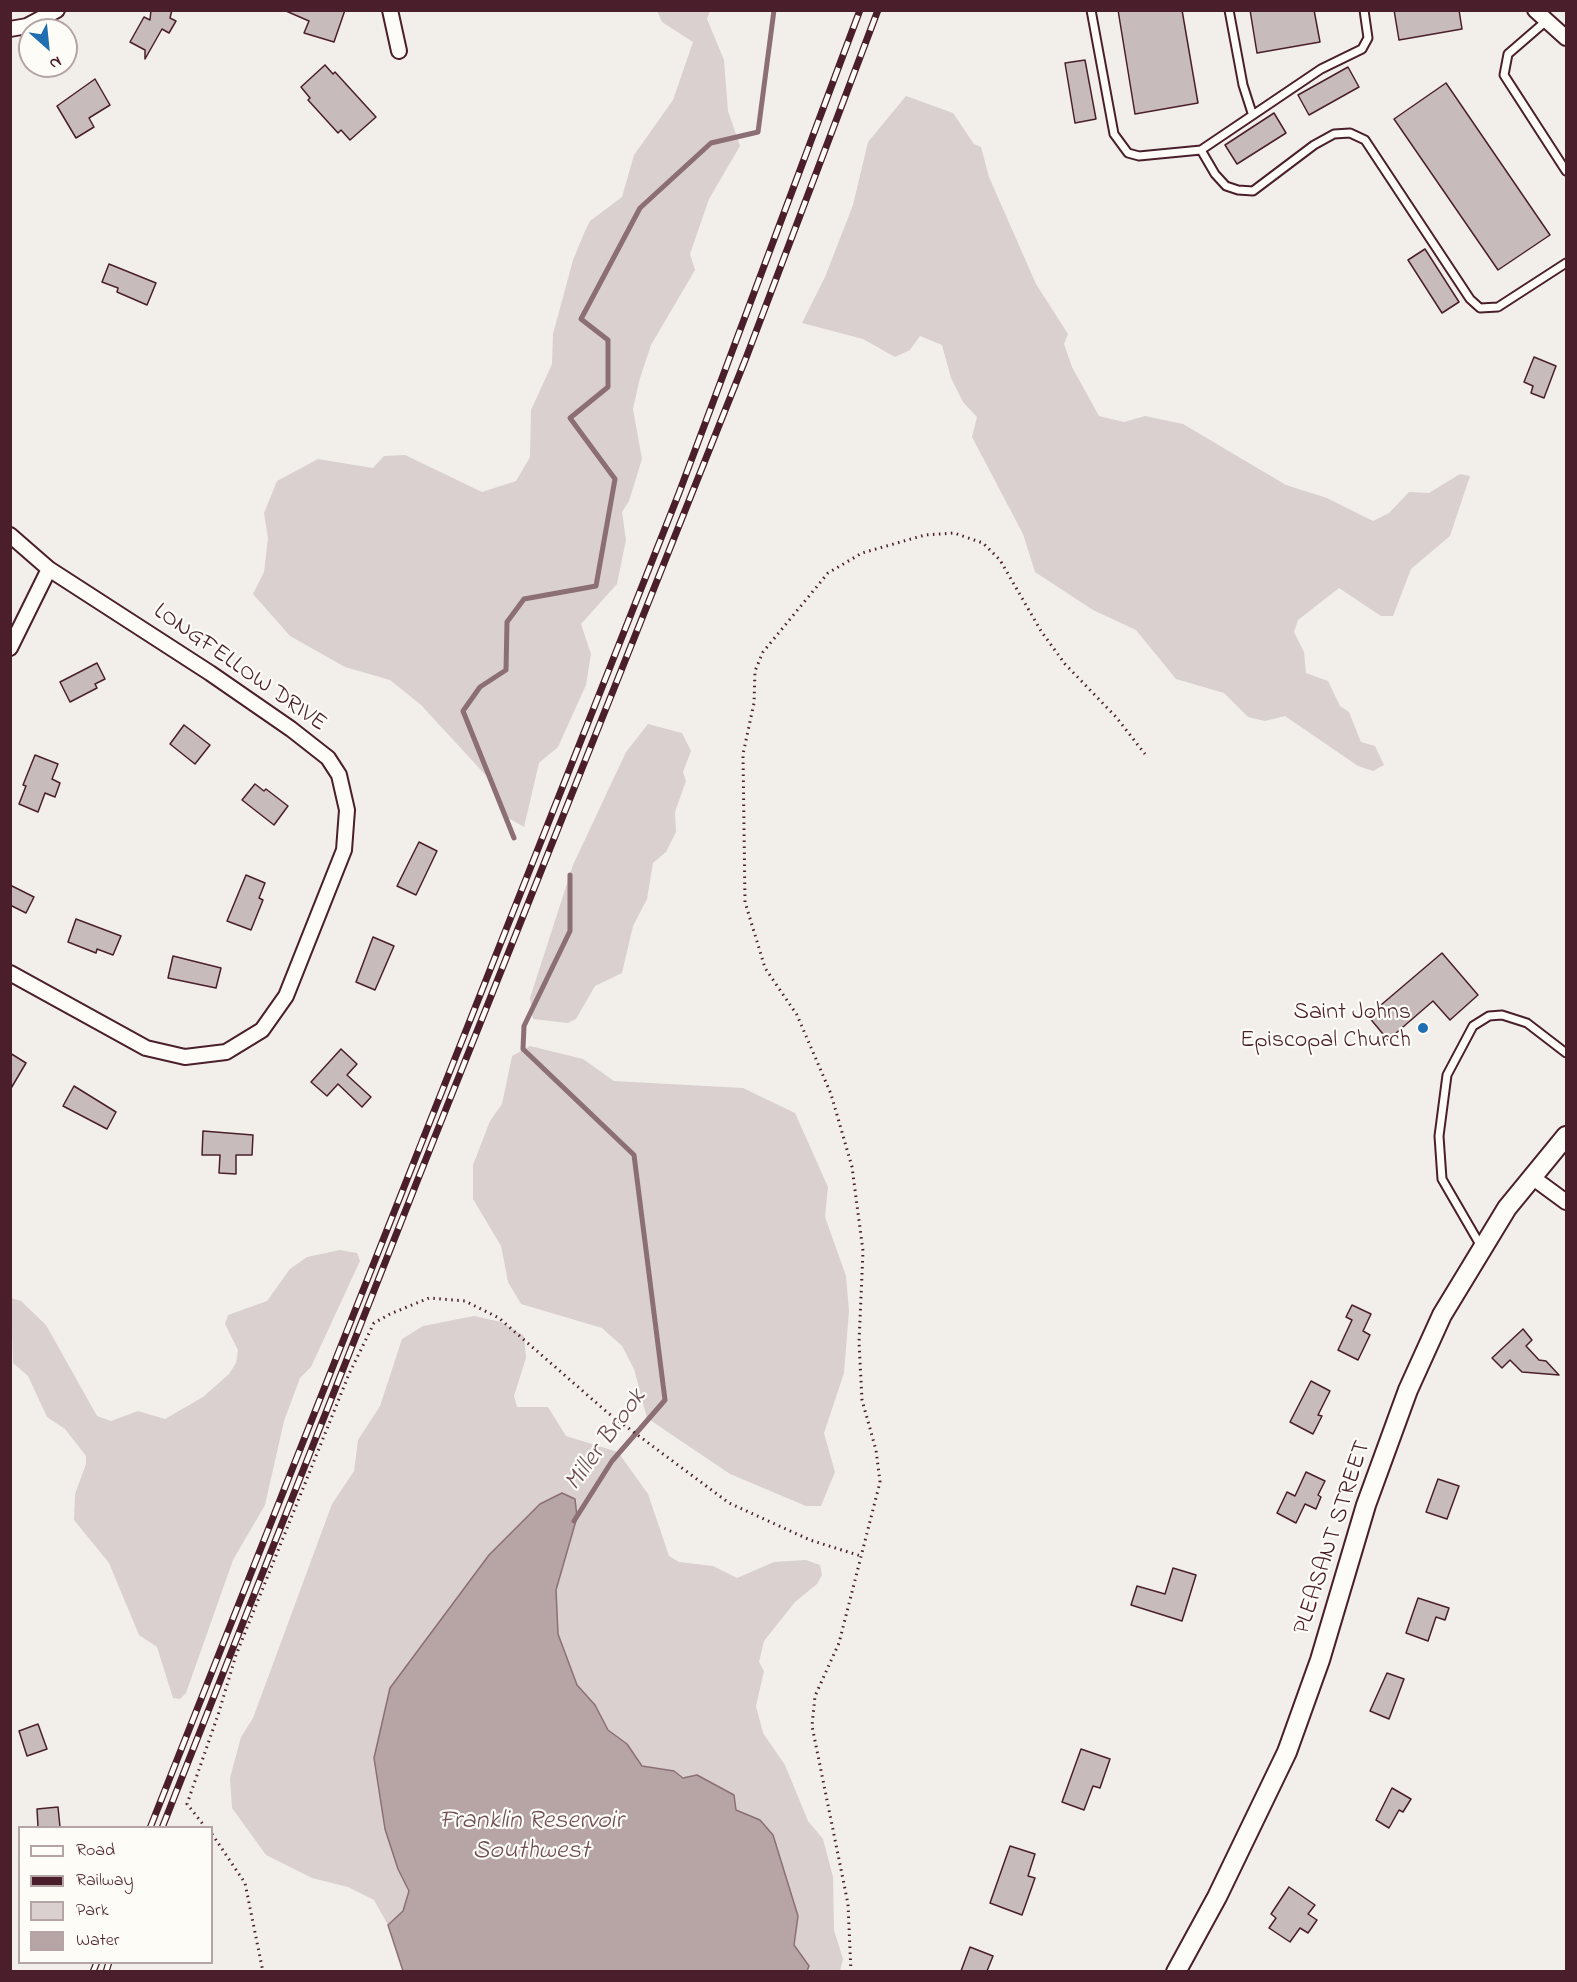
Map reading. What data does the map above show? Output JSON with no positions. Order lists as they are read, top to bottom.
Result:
{
  "streets": {
    "street": ["LONGFELLOW DRIVE", "PLEASANT STREET"]
  },
  "water": ["Miller Brook", "Franklin Reservoir Southwest"],
  "places": ["Saint Johns Episcopal Church"],
  "legend": [
    "Road",
    "Railway",
    "Park",
    "Water"
  ],
  "north": "bottom right"
}
